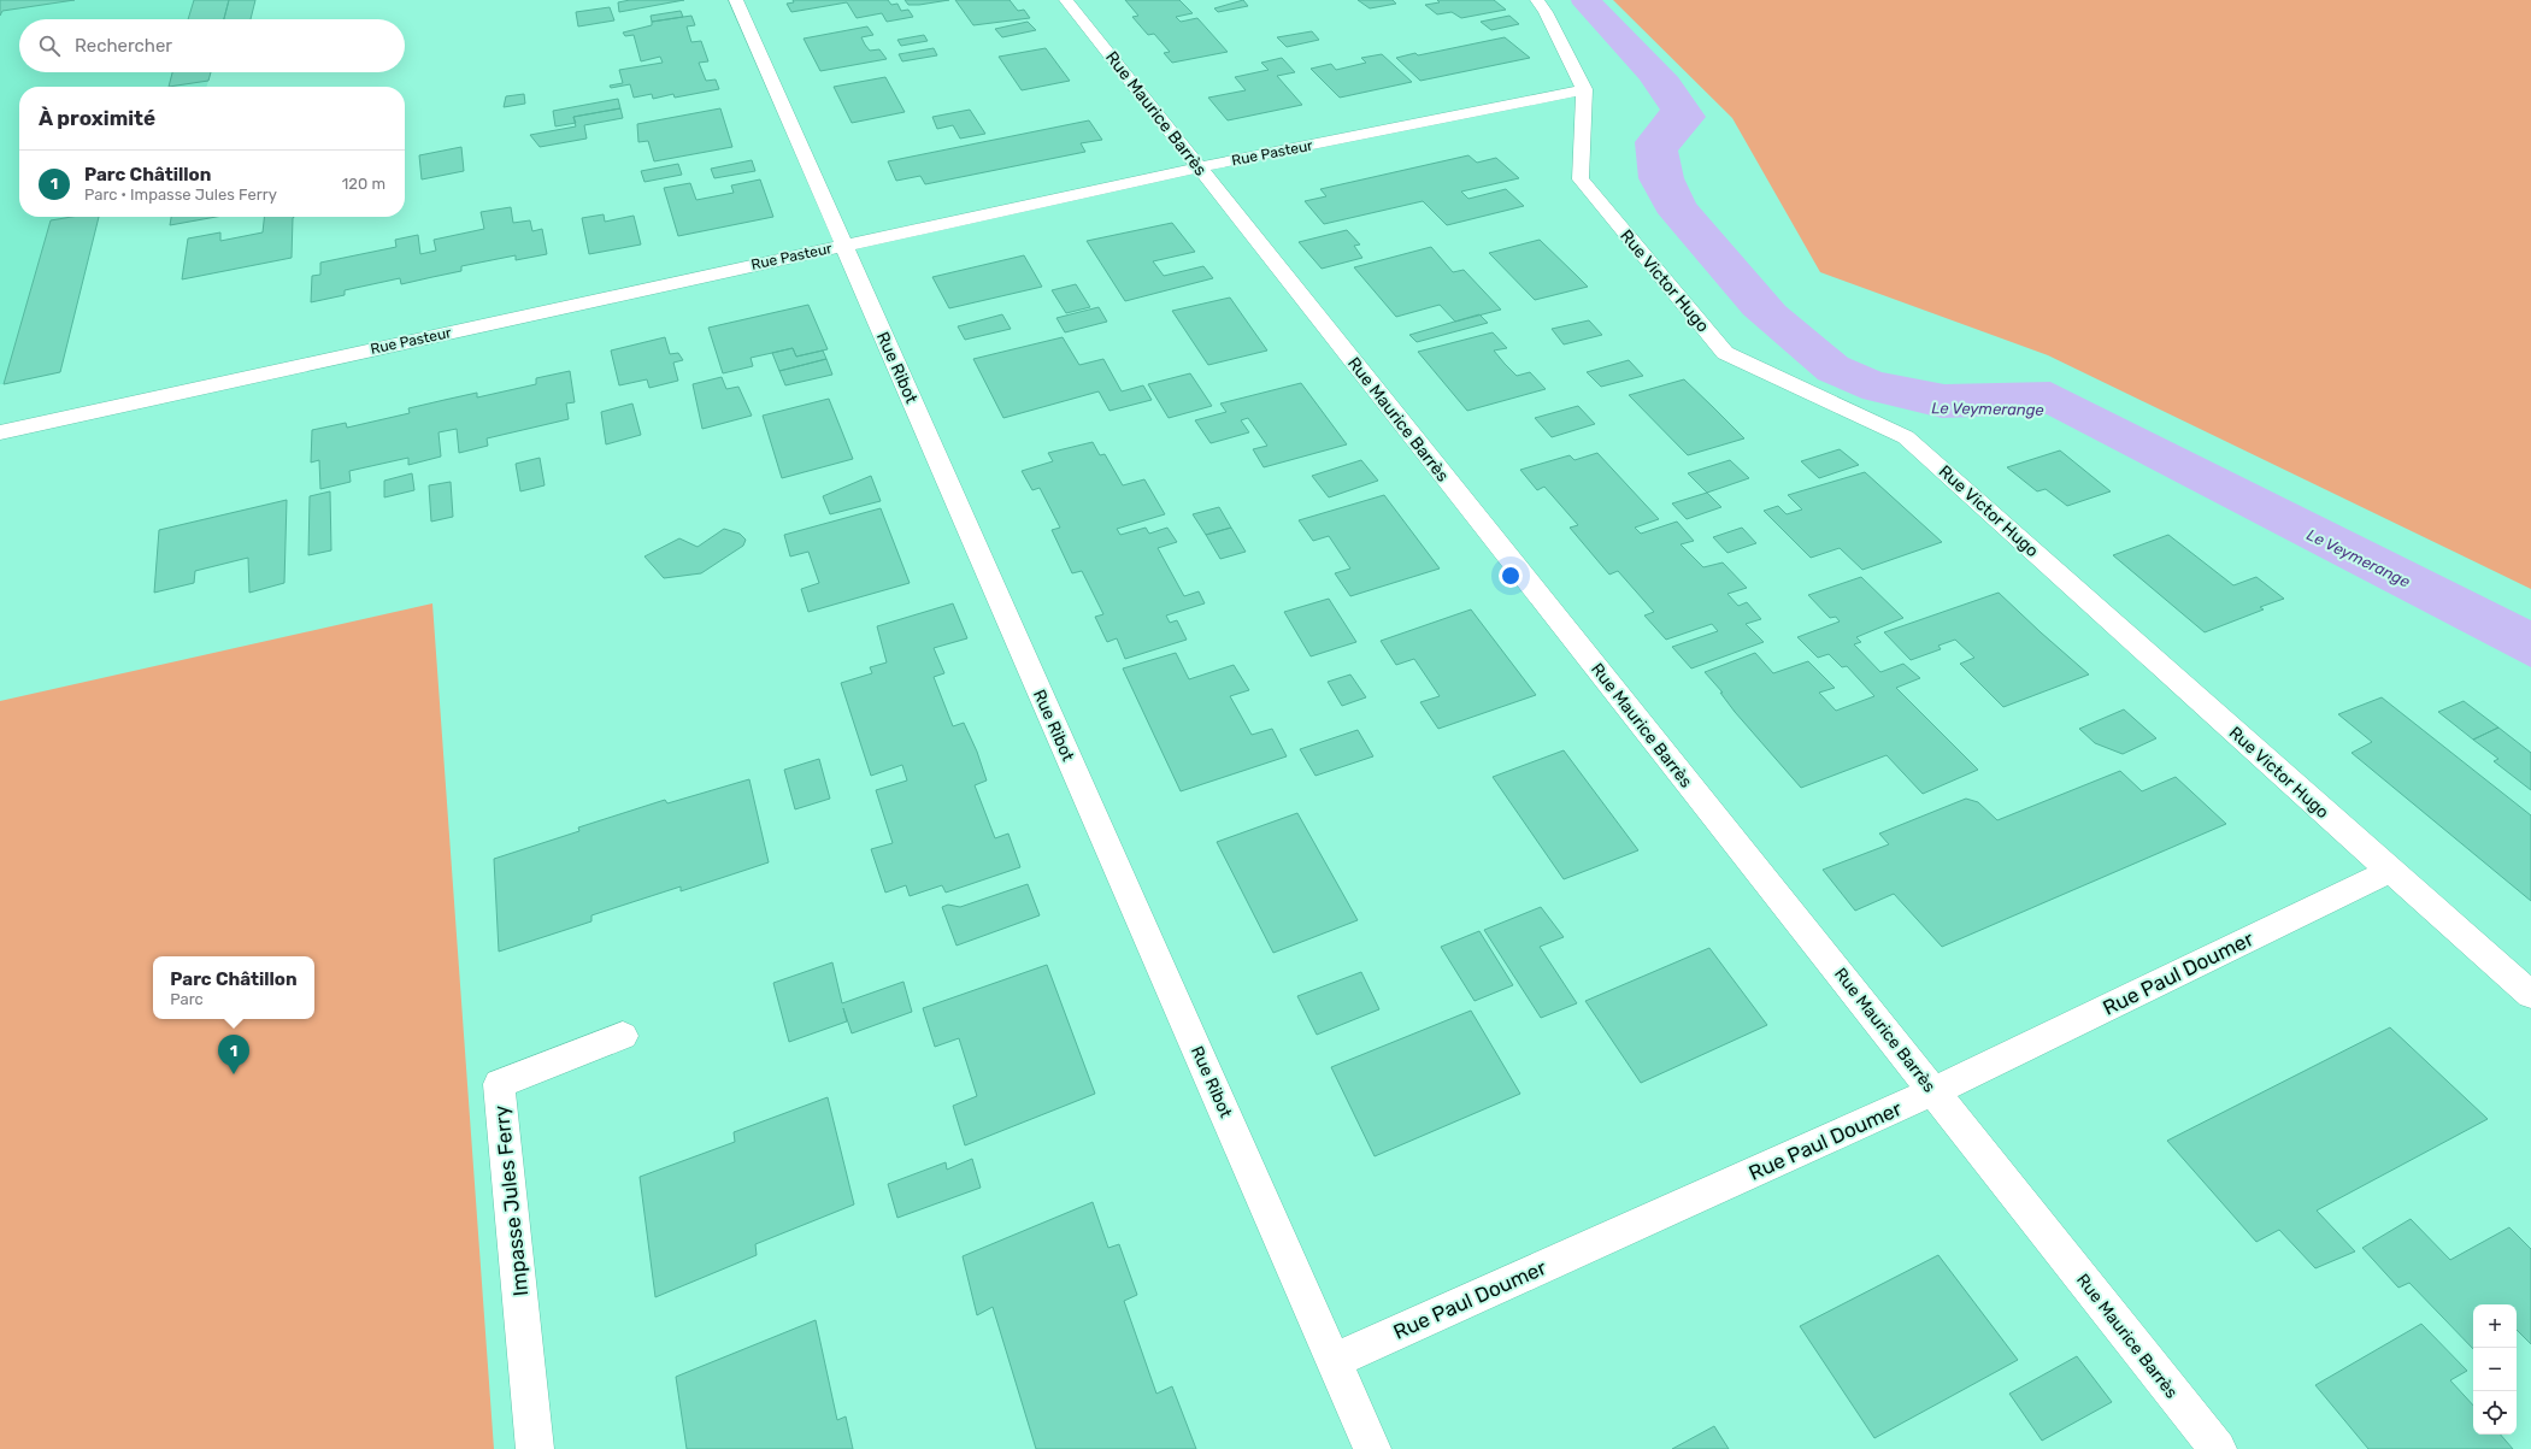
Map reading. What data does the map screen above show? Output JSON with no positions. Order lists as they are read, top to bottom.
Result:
{
  "streets": {
    "street": [
      "Rue Maurice Barrès",
      "Rue Pasteur",
      "Rue Victor Hugo",
      "Rue Ribot",
      "Rue Paul Doumer",
      "Impasse Jules Ferry"
    ]
  },
  "crossings": [
    ["Rue Maurice Barrès", "Rue Pasteur"],
    ["Rue Maurice Barrès", "Rue Paul Doumer"],
    ["Rue Pasteur", "Rue Victor Hugo"],
    ["Rue Pasteur", "Rue Ribot"],
    ["Rue Victor Hugo", "Rue Paul Doumer"],
    ["Rue Ribot", "Rue Paul Doumer"]
  ],
  "water": ["Le Veymerange"],
  "page": {
    "search": "Rechercher",
    "heading": "À proximité",
    "list": [
      {
        "mark": "1",
        "name": "Parc Châtillon",
        "note": "Parc · Impasse Jules Ferry",
        "value": "120 m"
      }
    ],
    "popup": ["Parc Châtillon", "Parc"],
    "pins": "1",
    "map_buttons": ["+", "−"]
  }
}
